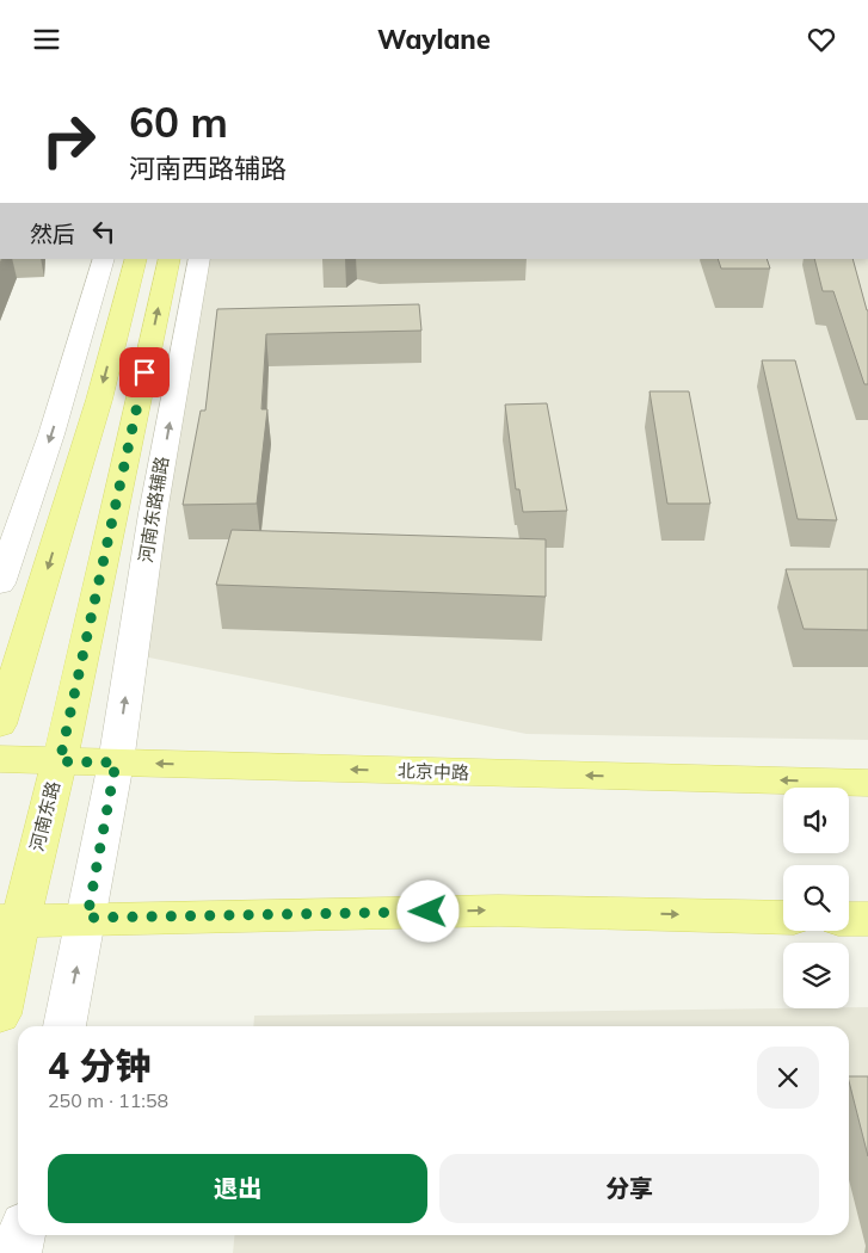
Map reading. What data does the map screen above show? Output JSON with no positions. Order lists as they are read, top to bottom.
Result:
{
  "streets": {
    "main road": ["北京中路", "河南东路"],
    "street": ["河南东路辅路"]
  },
  "crossings": [
    ["河南东路辅路", "北京中路"],
    ["北京中路", "河南东路"]
  ],
  "page": {
    "header": "Waylane",
    "turn": ["60 m", "河南西路辅路"],
    "then": "然后",
    "heading": ["4 分钟", "250 m · 11:58"],
    "buttons": ["退出", "分享"]
  }
}
